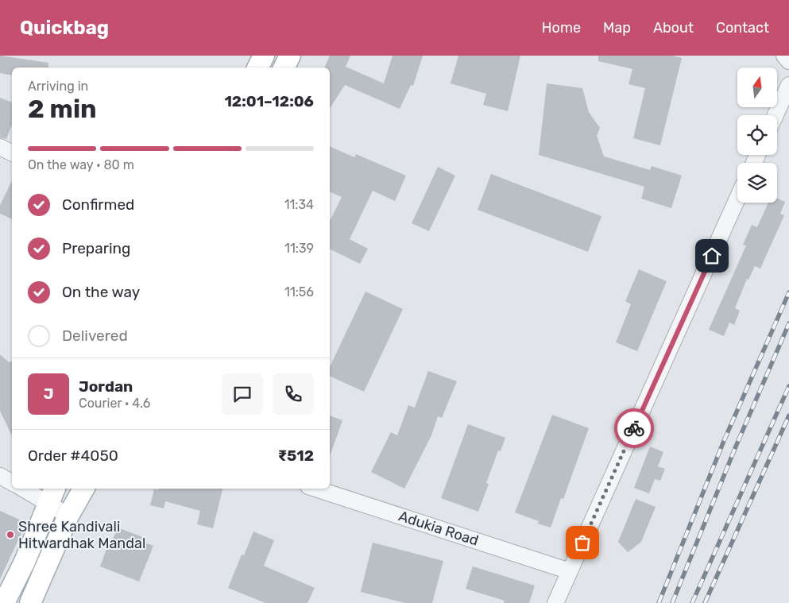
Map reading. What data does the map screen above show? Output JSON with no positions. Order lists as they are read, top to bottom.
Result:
{
  "streets": {
    "street": ["Adukia Road"]
  },
  "places": ["Shree Kandivali Hitwardhak Mandal"],
  "north": "top",
  "page": {
    "header": "Quickbag",
    "nav": [
      "Home",
      "Map",
      "About",
      "Contact"
    ],
    "heading": ["2 min", "Arriving in", "12:01–12:06"],
    "panel": [
      "Jordan",
      "Courier · 4.6",
      "Order #4050",
      "₹512"
    ],
    "bar": "On the way · 80 m",
    "list": [
      ["Confirmed", "11:34"],
      ["Preparing", "11:39"],
      ["On the way", "11:56"],
      "Delivered"
    ],
    "round": "J"
  }
}
